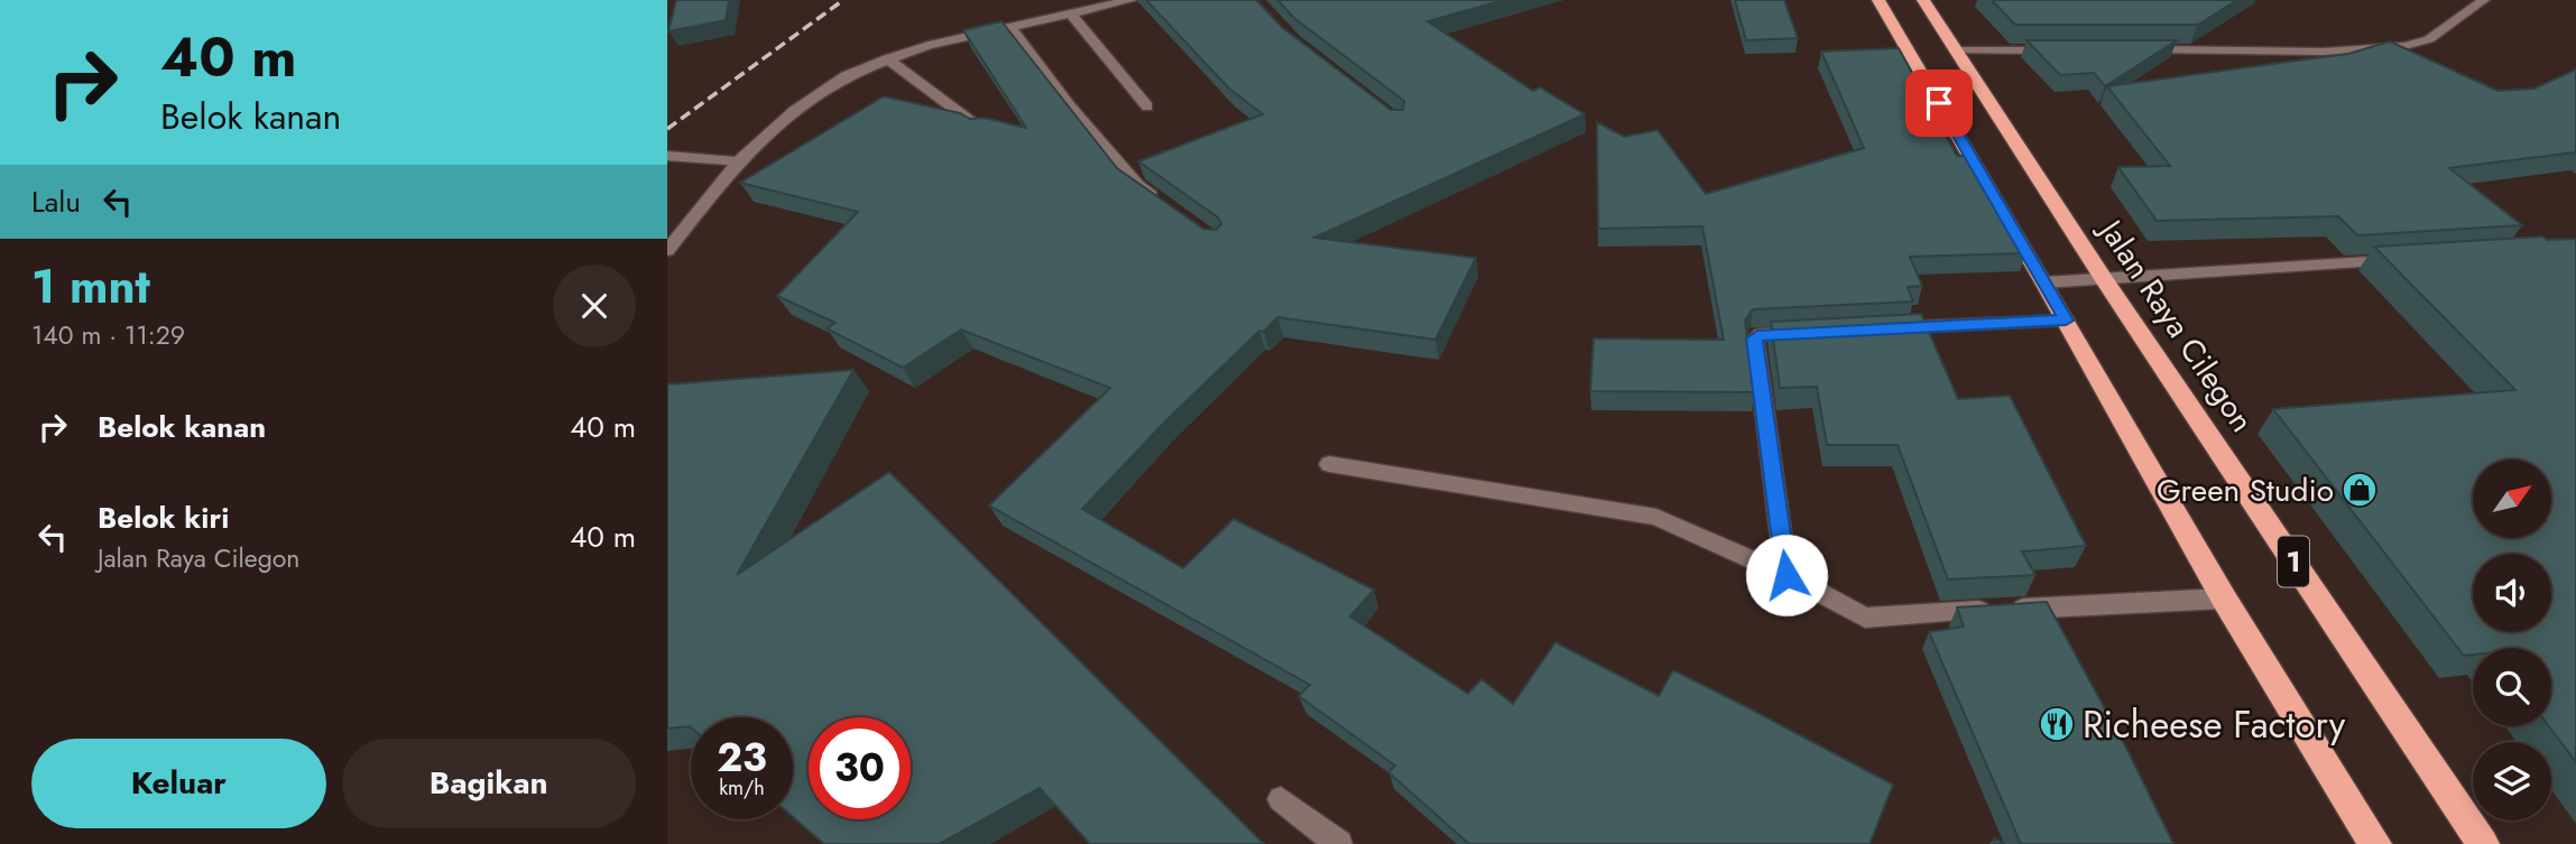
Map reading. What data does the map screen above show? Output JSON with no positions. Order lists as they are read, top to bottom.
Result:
{
  "streets": {
    "highway": ["Jalan Raya Cilegon", "1"]
  },
  "places": {
    "shop": ["Green Studio"],
    "restaurant": ["Richeese Factory"]
  },
  "north": "top right",
  "page": {
    "turn": ["40 m", "Belok kanan"],
    "then": "Lalu",
    "heading": ["1 mnt", "140 m · 11:29"],
    "list": [
      {
        "name": "Belok kanan",
        "value": "40 m"
      },
      {
        "name": "Belok kiri",
        "note": "Jalan Raya Cilegon",
        "value": "40 m"
      }
    ],
    "speed": "23 km/h",
    "limit": "30",
    "buttons": ["Keluar", "Bagikan"]
  }
}
